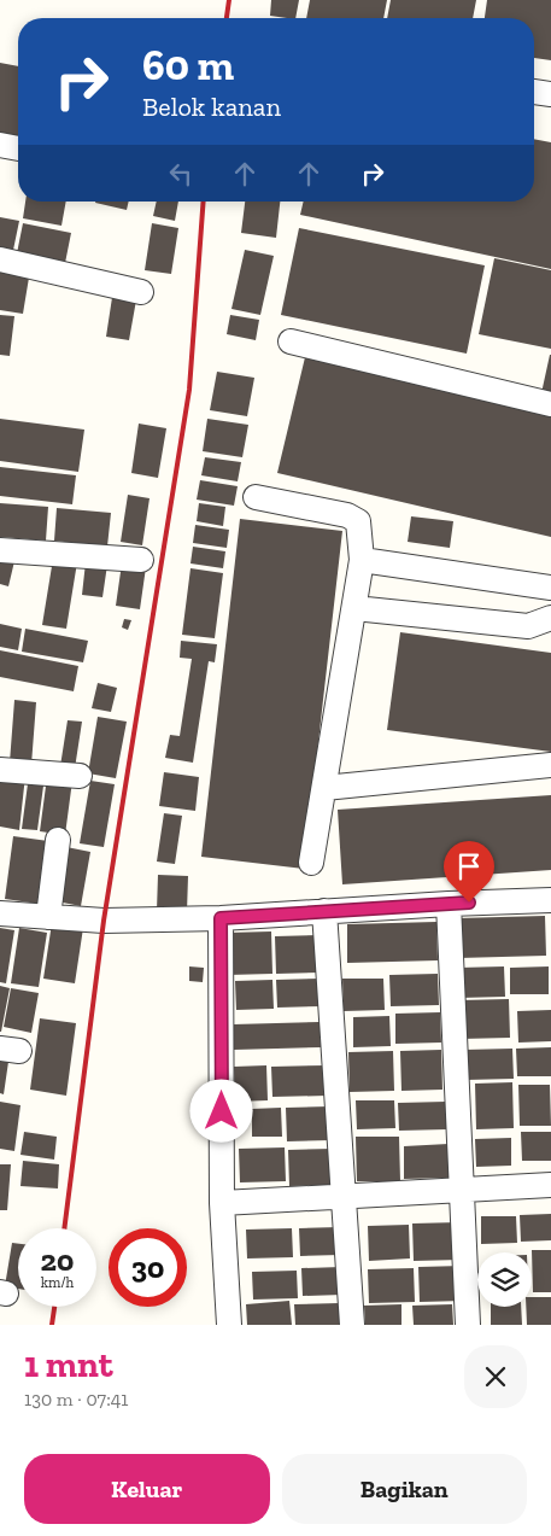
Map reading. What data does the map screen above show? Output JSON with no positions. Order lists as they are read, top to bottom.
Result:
{
  "page": {
    "turn": ["60 m", "Belok kanan"],
    "speed": "20 km/h",
    "limit": "30",
    "heading": ["1 mnt", "130 m · 07:41"],
    "buttons": ["Keluar", "Bagikan"]
  }
}
